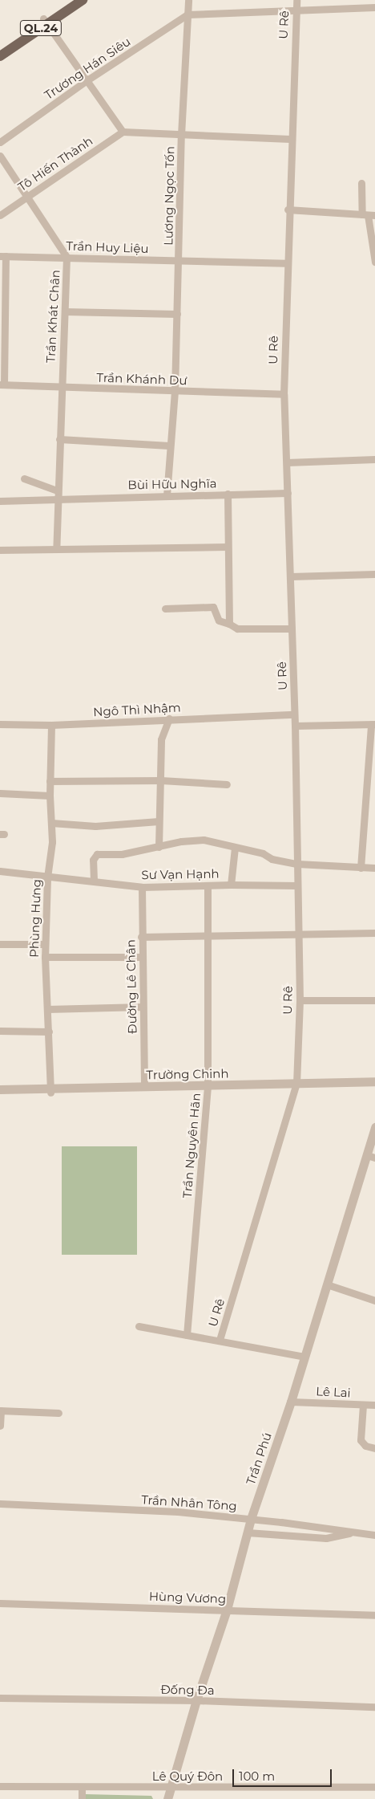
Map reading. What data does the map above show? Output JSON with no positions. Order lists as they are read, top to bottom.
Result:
{
  "streets": {
    "main road": ["QL.24"],
    "street": [
      "U Rê",
      "Trương Hán Siêu",
      "Tô Hiến Thành",
      "Lương Ngọc Tốn",
      "Trần Huy Liệu",
      "Trần Khát Chân",
      "Trần Khánh Dư",
      "Bùi Hữu Nghĩa",
      "Ngô Thì Nhậm",
      "Sư Vạn Hạnh",
      "Phùng Hưng",
      "Đường Lê Chân",
      "Trường Chinh",
      "Trần Nguyên Hãn",
      "Lê Lai",
      "Trần Phú",
      "Trần Nhân Tông",
      "Hùng Vương",
      "Đống Đa",
      "Lê Quý Đôn"
    ]
  },
  "crossings": [
    ["U Rê", "Trần Huy Liệu"],
    ["U Rê", "Trần Khánh Dư"],
    ["U Rê", "Bùi Hữu Nghĩa"],
    ["U Rê", "Ngô Thì Nhậm"],
    ["U Rê", "Sư Vạn Hạnh"],
    ["U Rê", "Trường Chinh"],
    ["Trương Hán Siêu", "Lương Ngọc Tốn"],
    ["Tô Hiến Thành", "Trần Khát Chân"],
    ["Lương Ngọc Tốn", "Trần Huy Liệu"],
    ["Lương Ngọc Tốn", "Trần Khánh Dư"],
    ["Lương Ngọc Tốn", "Bùi Hữu Nghĩa"],
    ["Trần Huy Liệu", "Trần Khát Chân"],
    ["Trần Khát Chân", "Trần Khánh Dư"],
    ["Trần Khát Chân", "Bùi Hữu Nghĩa"],
    ["Sư Vạn Hạnh", "Phùng Hưng"],
    ["Sư Vạn Hạnh", "Đường Lê Chân"],
    ["Sư Vạn Hạnh", "Trần Nguyên Hãn"],
    ["Phùng Hưng", "Trường Chinh"],
    ["Đường Lê Chân", "Trường Chinh"],
    ["Trường Chinh", "Trần Nguyên Hãn"],
    ["Lê Lai", "Trần Phú"],
    ["Trần Phú", "Trần Nhân Tông"],
    ["Trần Phú", "Hùng Vương"],
    ["Trần Phú", "Đống Đa"],
    ["Trần Phú", "Lê Quý Đôn"]
  ],
  "scale_bar": "100 m"
}
